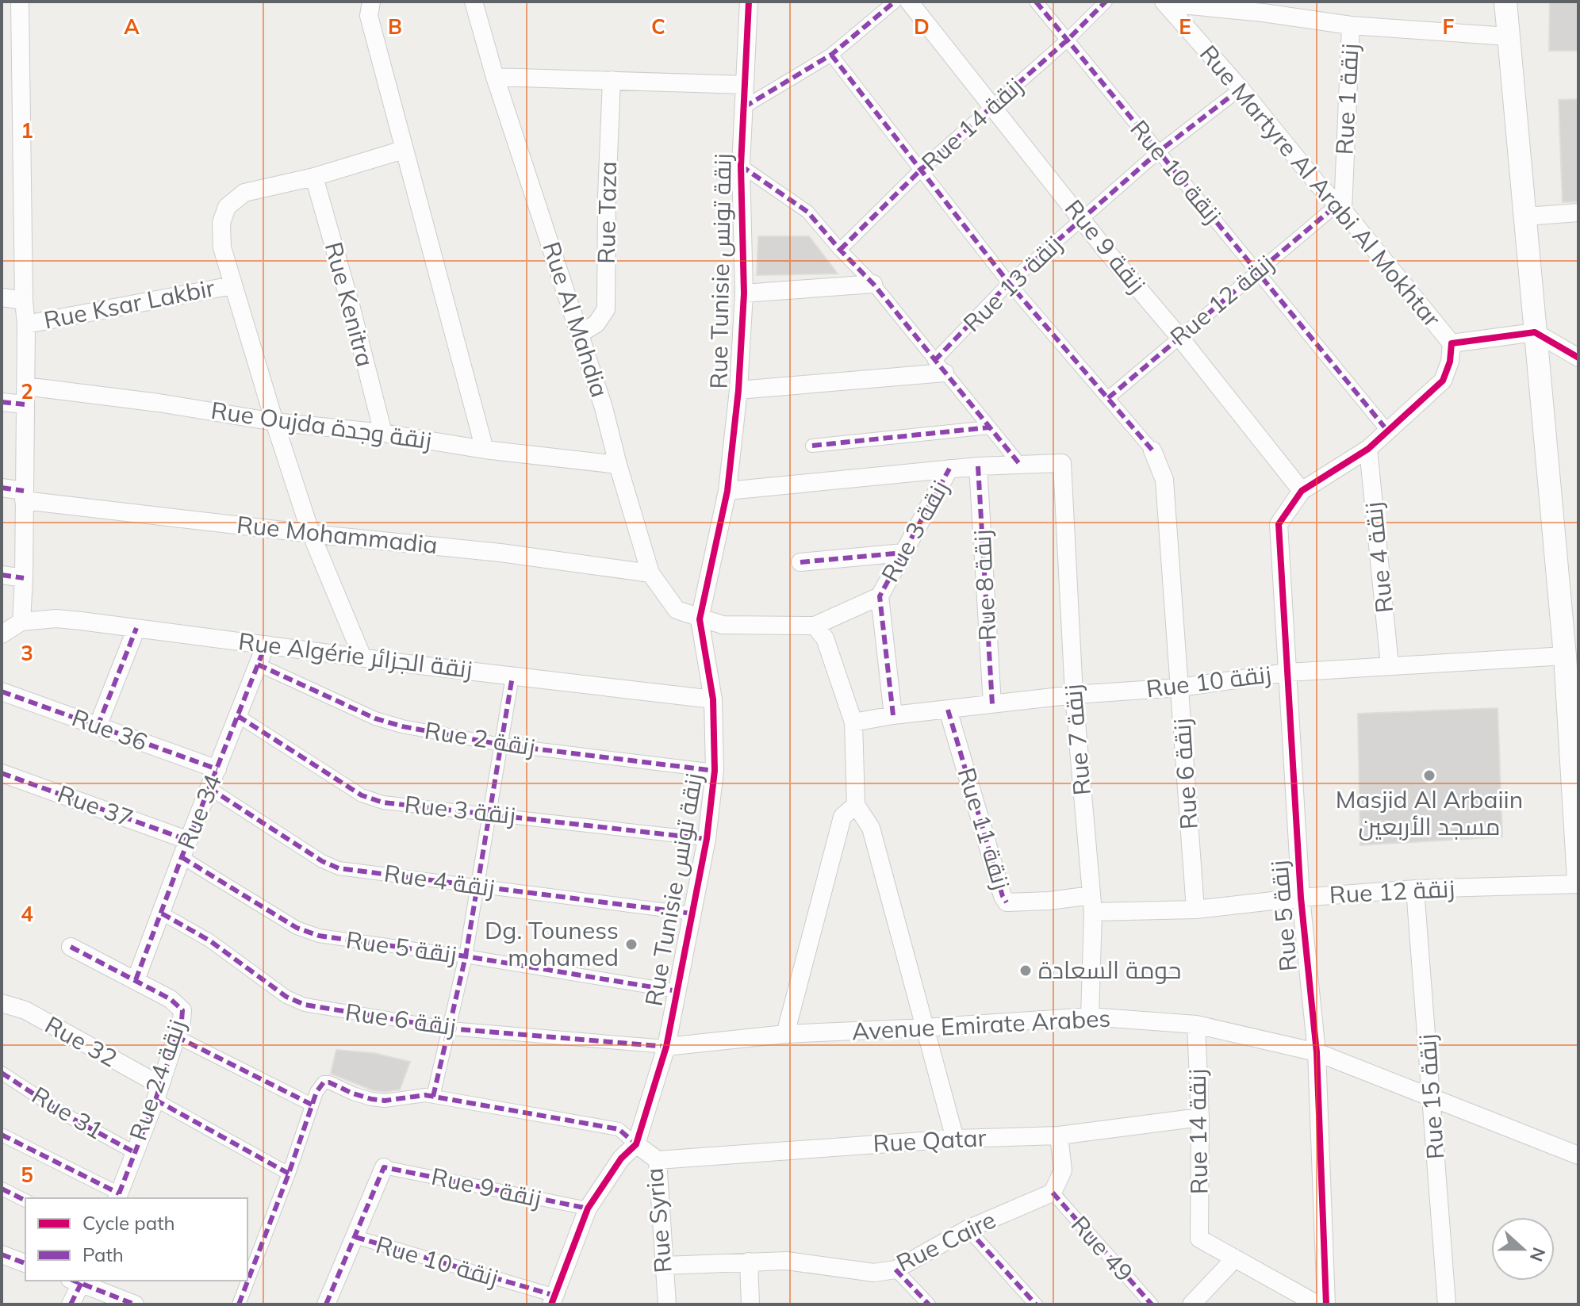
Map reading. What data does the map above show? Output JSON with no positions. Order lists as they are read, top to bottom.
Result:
{
  "streets": {
    "street": [
      "Rue 1 زنقة",
      "Rue 14 زنقة",
      "Rue 10 زنقة",
      "Rue Martyre Al Arabi Al Mokhtar",
      "Rue Taza",
      "Rue 9 زنقة",
      "Rue Tunisie زنقة تونس",
      "Rue 13 زنقة",
      "Rue 12 زنقة",
      "Rue Ksar Lakbir",
      "Rue Kenitra",
      "Rue Al Mahdia",
      "Rue Oujda زنقة وجدة",
      "Rue 3 زنقة",
      "Rue Mohammadia",
      "Rue 4 زنقة",
      "Rue 8 زنقة",
      "Rue Algérie زنقة الجزائر",
      "Rue 36",
      "Rue 2 زنقة",
      "Rue 7 زنقة",
      "Rue 6 زنقة",
      "Rue 37",
      "Rue 34",
      "Rue 11 زنقة",
      "Rue 5 زنقة",
      "Avenue Emirate Arabes",
      "Rue 32",
      "Rue 24 زنقة",
      "Rue 15 زنقة",
      "Rue 31",
      "Rue Qatar",
      "Rue Syria",
      "Rue Caire",
      "Rue 49"
    ]
  },
  "crossings": [
    ["Rue 1 زنقة", "Rue Martyre Al Arabi Al Mokhtar"],
    ["Rue 1 زنقة", "Rue 12 زنقة"],
    ["Rue 14 زنقة", "Rue 10 زنقة"],
    ["Rue 14 زنقة", "Rue 9 زنقة"],
    ["Rue 14 زنقة", "Avenue Emirate Arabes"],
    ["Rue 14 زنقة", "Rue Qatar"],
    ["Rue 10 زنقة", "Rue Tunisie زنقة تونس"],
    ["Rue 10 زنقة", "Rue 13 زنقة"],
    ["Rue 10 زنقة", "Rue 12 زنقة"],
    ["Rue 10 زنقة", "Rue 4 زنقة"],
    ["Rue 10 زنقة", "Rue 8 زنقة"],
    ["Rue 10 زنقة", "Rue 7 زنقة"],
    ["Rue 10 زنقة", "Rue 6 زنقة"],
    ["Rue 10 زنقة", "Rue 11 زنقة"],
    ["Rue 10 زنقة", "Rue 5 زنقة"],
    ["Rue Martyre Al Arabi Al Mokhtar", "Rue 13 زنقة"],
    ["Rue Martyre Al Arabi Al Mokhtar", "Rue 12 زنقة"],
    ["Rue Taza", "Rue Al Mahdia"],
    ["Rue 9 زنقة", "Rue Tunisie زنقة تونس"],
    ["Rue 9 زنقة", "Rue 13 زنقة"],
    ["Rue 9 زنقة", "Rue 12 زنقة"],
    ["Rue 9 زنقة", "Rue 5 زنقة"],
    ["Rue Tunisie زنقة تونس", "Rue Al Mahdia"],
    ["Rue Tunisie زنقة تونس", "Rue 3 زنقة"],
    ["Rue Tunisie زنقة تونس", "Rue 4 زنقة"],
    ["Rue Tunisie زنقة تونس", "Rue Algérie زنقة الجزائر"],
    ["Rue Tunisie زنقة تونس", "Rue 2 زنقة"],
    ["Rue Tunisie زنقة تونس", "Rue 6 زنقة"],
    ["Rue Tunisie زنقة تونس", "Rue 5 زنقة"],
    ["Rue Tunisie زنقة تونس", "Avenue Emirate Arabes"],
    ["Rue Tunisie زنقة تونس", "Rue Syria"],
    ["Rue 12 زنقة", "Rue 7 زنقة"],
    ["Rue 12 زنقة", "Rue 6 زنقة"],
    ["Rue 12 زنقة", "Rue 11 زنقة"],
    ["Rue 12 زنقة", "Rue 5 زنقة"],
    ["Rue 12 زنقة", "Rue 15 زنقة"],
    ["Rue Kenitra", "Rue Oujda زنقة وجدة"],
    ["Rue Al Mahdia", "Rue Oujda زنقة وجدة"],
    ["Rue Al Mahdia", "Rue 3 زنقة"],
    ["Rue Al Mahdia", "Rue Mohammadia"],
    ["Rue 3 زنقة", "Rue 34"],
    ["Rue 4 زنقة", "Rue 34"],
    ["Rue Algérie زنقة الجزائر", "Rue 34"],
    ["Rue 36", "Rue 34"],
    ["Rue 2 زنقة", "Rue 34"],
    ["Rue 7 زنقة", "Rue 11 زنقة"],
    ["Rue 7 زنقة", "Avenue Emirate Arabes"],
    ["Rue 6 زنقة", "Rue 34"],
    ["Rue 6 زنقة", "Avenue Emirate Arabes"],
    ["Rue 37", "Rue 34"],
    ["Rue 34", "Rue 5 زنقة"],
    ["Rue 34", "Rue 24 زنقة"],
    ["Rue 5 زنقة", "Avenue Emirate Arabes"],
    ["Avenue Emirate Arabes", "Rue 15 زنقة"],
    ["Rue 32", "Rue 24 زنقة"],
    ["Rue 24 زنقة", "Rue 31"],
    ["Rue Qatar", "Rue Syria"],
    ["Rue Syria", "Rue Caire"],
    ["Rue Caire", "Rue 49"]
  ],
  "places": ["Masjid Al Arbaiin مسجد الأربعين", "Dg. Touness mohamed", "حومة السعادة"],
  "legend": ["Cycle path", "Path"],
  "north": "right",
  "grid": {
    "columns": [
      "A",
      "B",
      "C",
      "D",
      "E",
      "F"
    ],
    "rows": [
      "1",
      "2",
      "3",
      "4",
      "5"
    ]
  }
}
